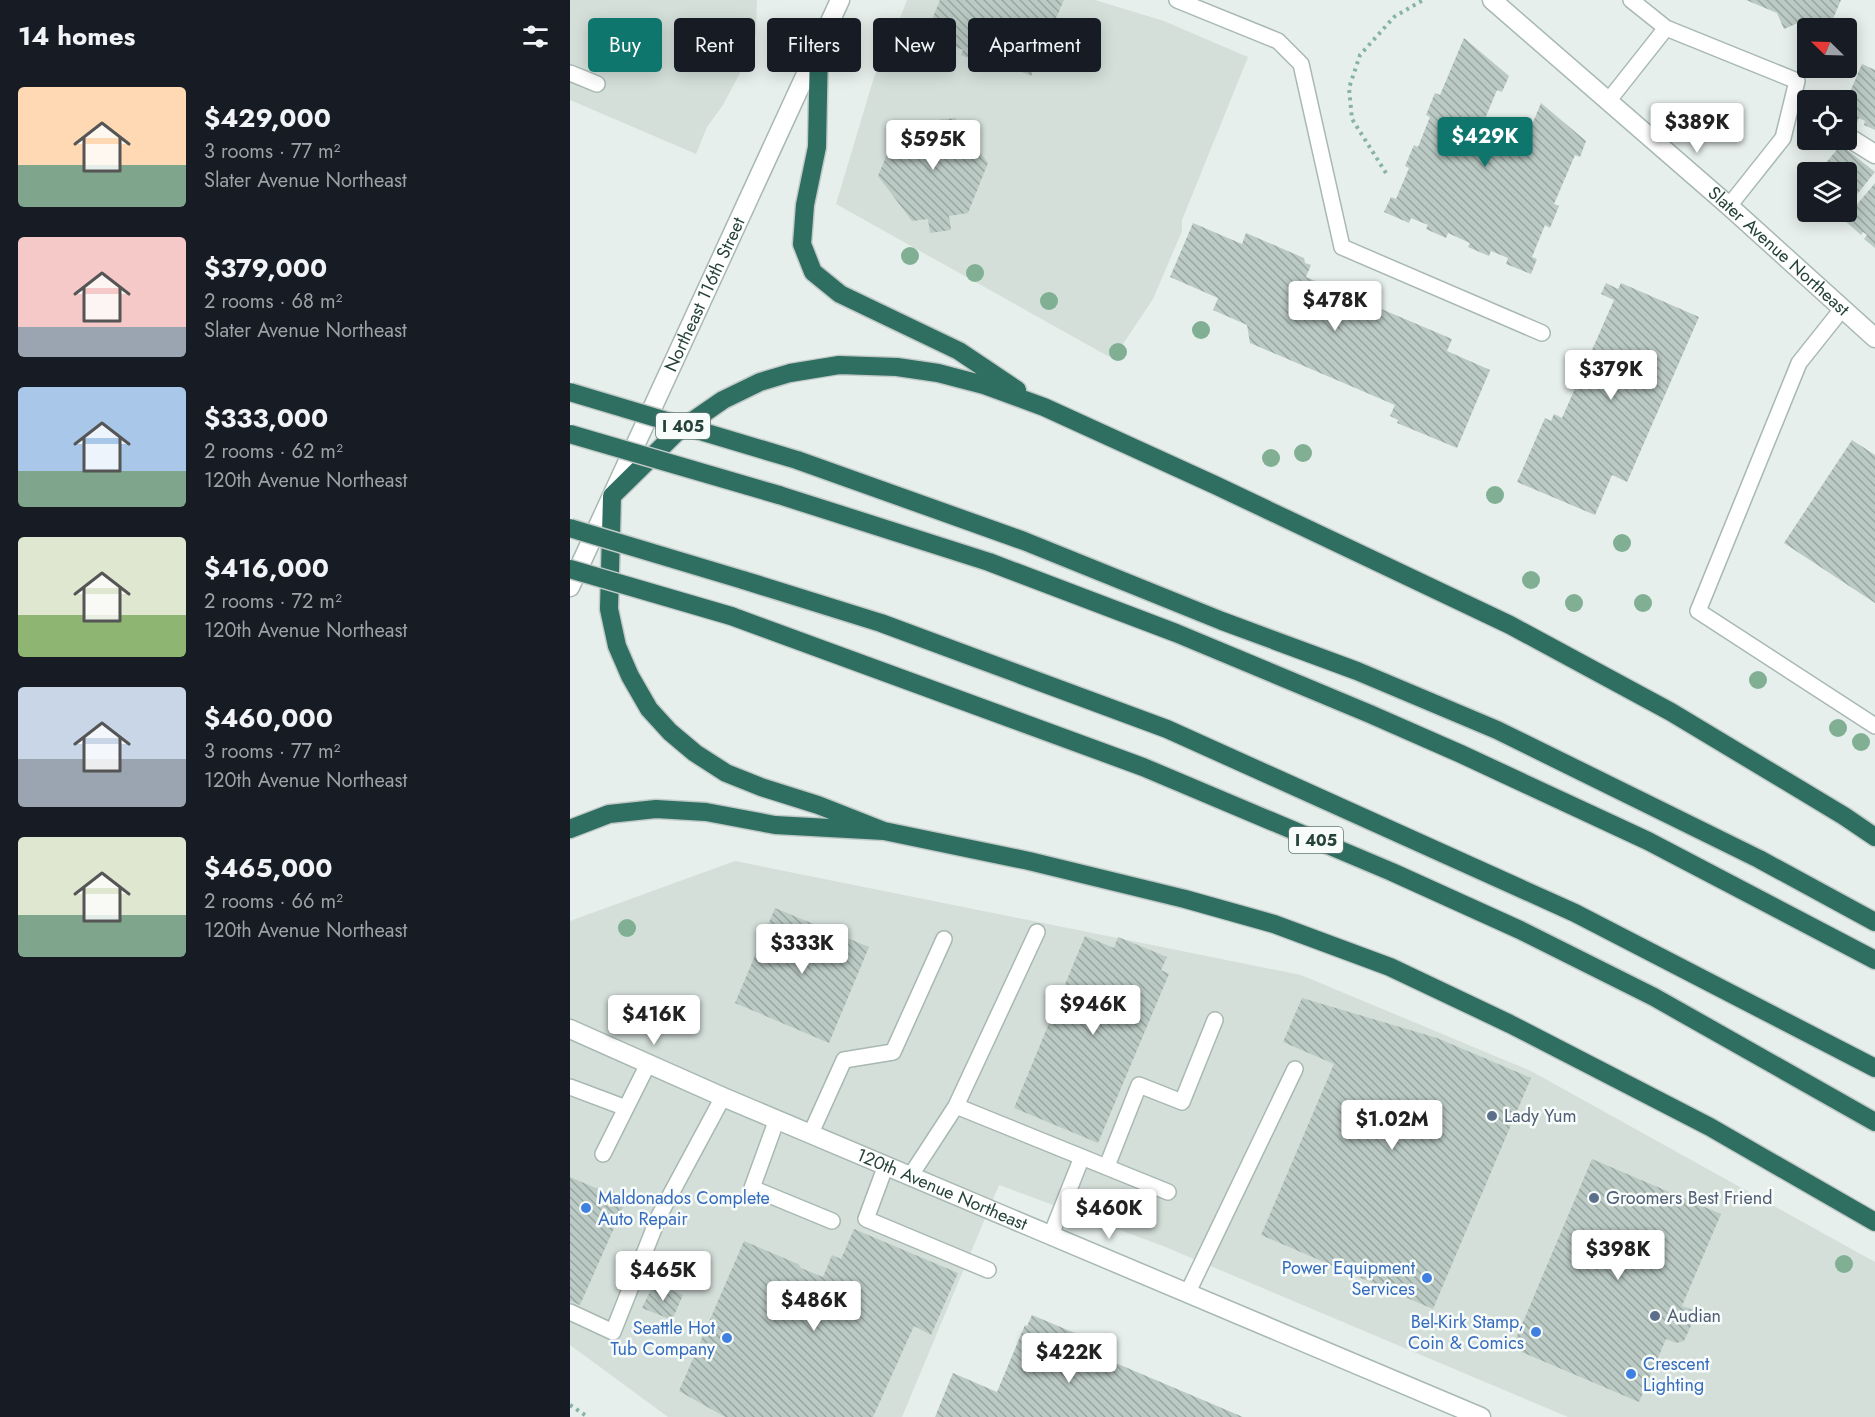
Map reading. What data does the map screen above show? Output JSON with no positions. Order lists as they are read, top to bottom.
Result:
{
  "streets": {
    "highway": ["I 405"],
    "street": ["Slater Avenue Northeast", "Northeast 116th Street", "120th Avenue Northeast"]
  },
  "places": [
    "Lady Yum",
    "Groomers Best Friend",
    "Maldonados Complete Auto Repair",
    "Power Equipment Services",
    "Audian",
    "Bel-Kirk Stamp, Coin & Comics",
    "Seattle Hot Tub Company",
    "Crescent Lighting"
  ],
  "north": "top left",
  "page": {
    "heading": "14 homes",
    "chip": [
      "Buy",
      "Rent",
      "Filters",
      "New",
      "Apartment"
    ],
    "list": [
      {
        "name": "$429,000",
        "note": "3 rooms · 77 m² · Slater Avenue Northeast"
      },
      {
        "name": "$379,000",
        "note": "2 rooms · 68 m² · Slater Avenue Northeast"
      },
      {
        "name": "$333,000",
        "note": "2 rooms · 62 m² · 120th Avenue Northeast"
      },
      {
        "name": "$416,000",
        "note": "2 rooms · 72 m² · 120th Avenue Northeast"
      },
      {
        "name": "$460,000",
        "note": "3 rooms · 77 m² · 120th Avenue Northeast"
      },
      {
        "name": "$465,000",
        "note": "2 rooms · 66 m² · 120th Avenue Northeast"
      }
    ],
    "price": [
      "$389K",
      "$429K",
      "$595K",
      "$478K",
      "$379K",
      "$333K",
      "$946K",
      "$416K",
      "$1.02M",
      "$460K",
      "$398K",
      "$465K",
      "$486K",
      "$422K"
    ]
  }
}
